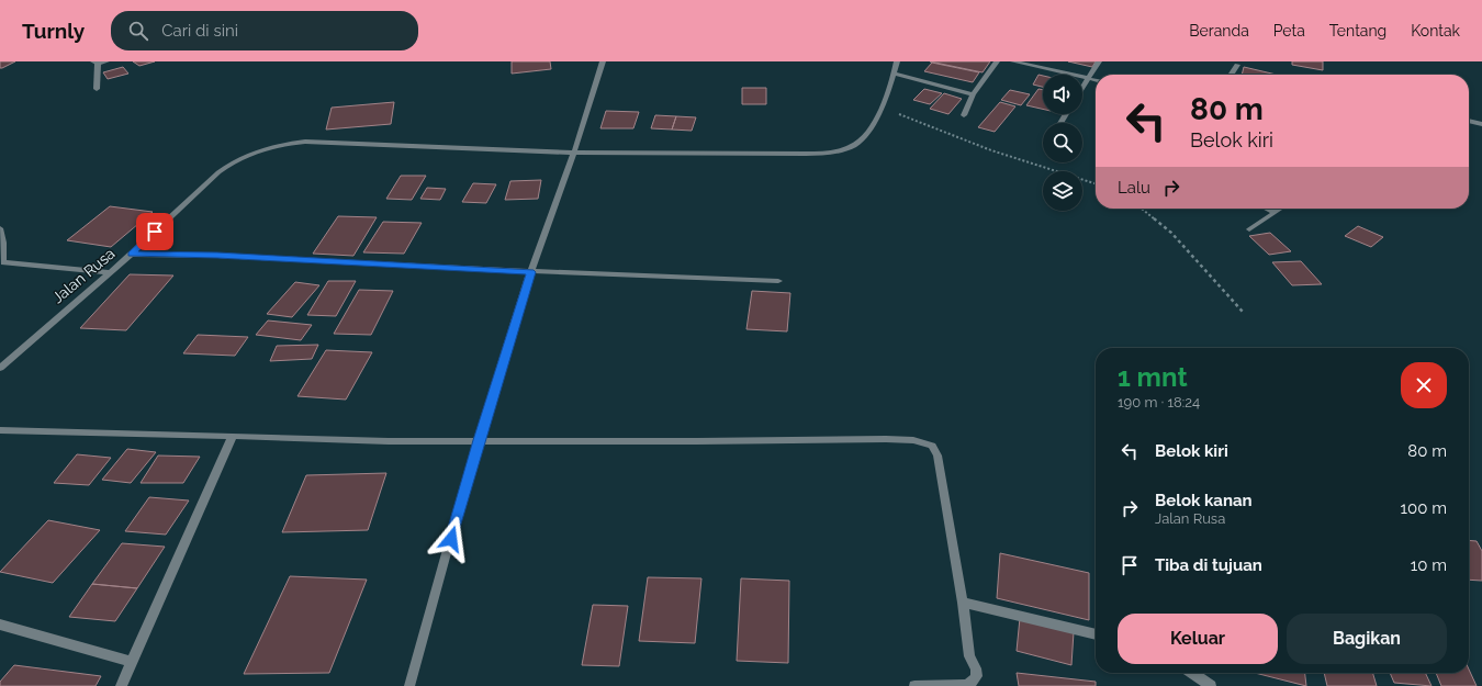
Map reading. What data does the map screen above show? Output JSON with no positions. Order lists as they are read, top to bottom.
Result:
{
  "streets": {
    "street": ["Jalan Rusa"]
  },
  "page": {
    "header": "Turnly",
    "search": "Cari di sini",
    "nav": [
      "Beranda",
      "Peta",
      "Tentang",
      "Kontak"
    ],
    "turn": ["80 m", "Belok kiri"],
    "then": "Lalu",
    "heading": ["1 mnt", "190 m · 18:24"],
    "list": [
      {
        "name": "Belok kiri",
        "value": "80 m"
      },
      {
        "name": "Belok kanan",
        "note": "Jalan Rusa",
        "value": "100 m"
      },
      {
        "name": "Tiba di tujuan",
        "value": "10 m"
      }
    ],
    "buttons": ["Keluar", "Bagikan"]
  }
}
